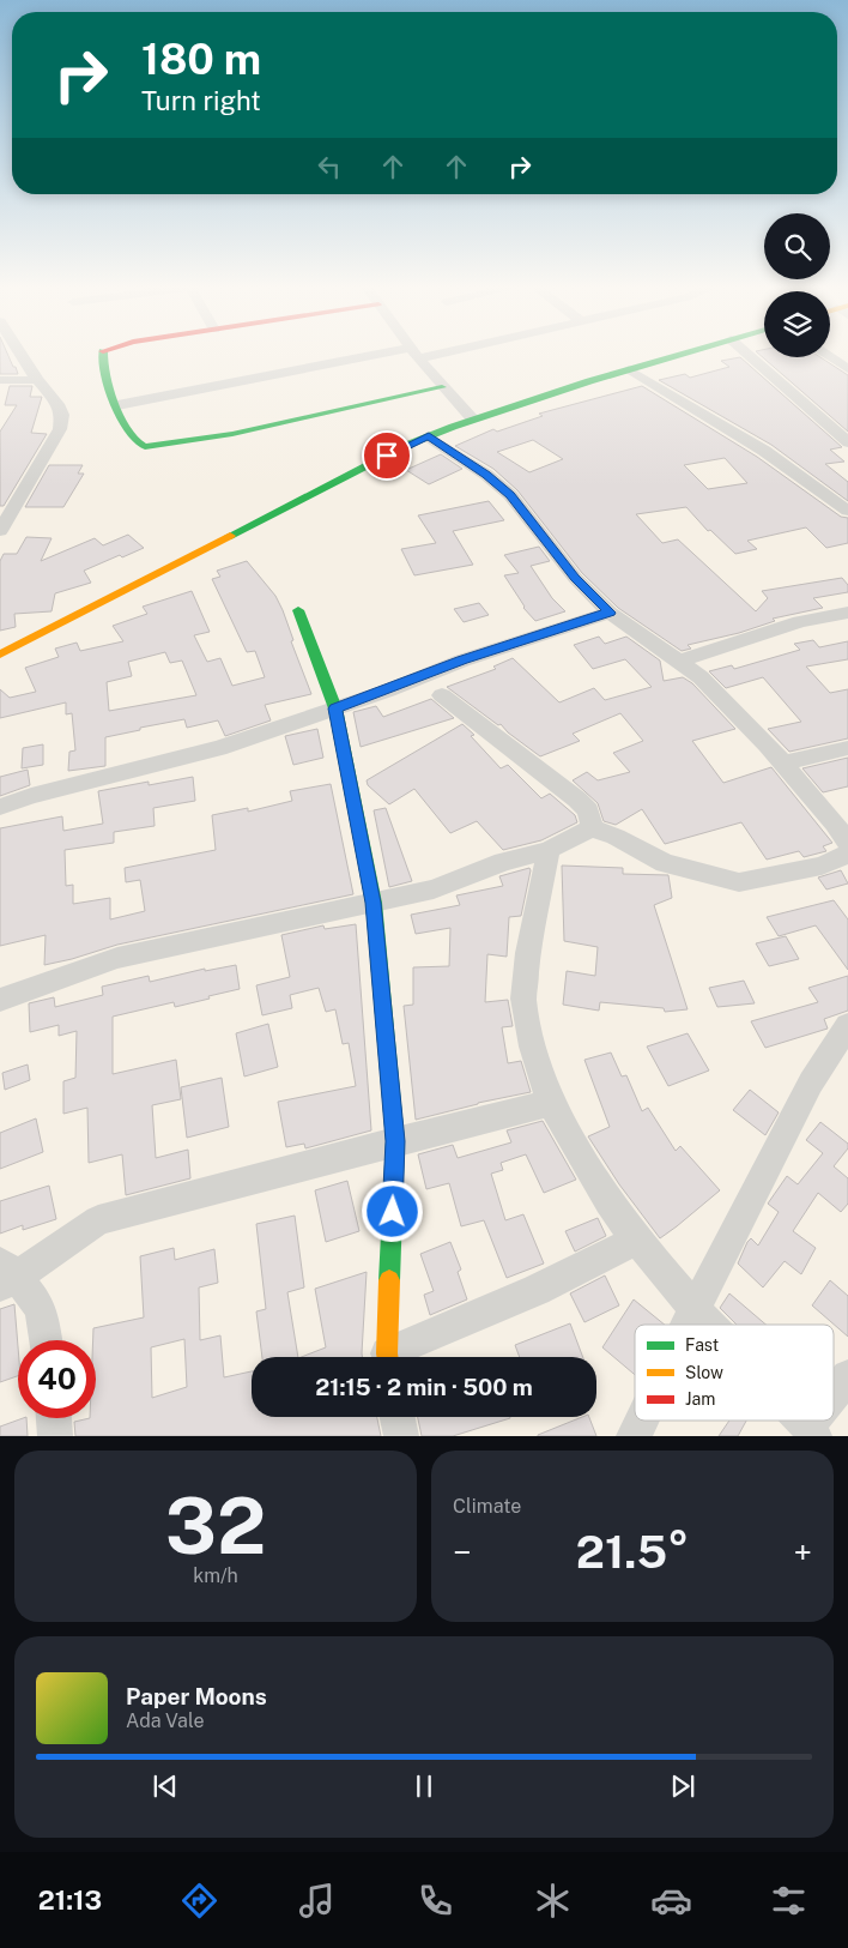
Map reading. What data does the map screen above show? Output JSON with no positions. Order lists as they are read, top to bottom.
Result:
{
  "legend": ["Fast", "Slow", "Jam"],
  "page": {
    "turn": ["180 m", "Turn right"],
    "limit": "40",
    "trip": "21:15 · 2 min · 500 m",
    "tile": [
      ["32", "km/h"],
      "Climate"
    ],
    "heat": ["−", "21.5°", "+"],
    "song": ["Paper Moons", "Ada Vale"],
    "tabs": "21:13"
  }
}
